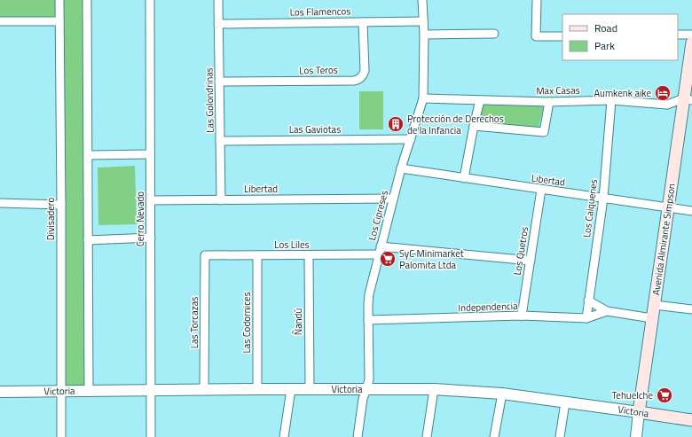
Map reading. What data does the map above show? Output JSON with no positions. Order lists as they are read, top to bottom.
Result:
{
  "streets": {
    "main road": ["Avenida Almirante Simpson", "Victoria"],
    "street": [
      "Los Flamencos",
      "Los Teros",
      "Max Casas",
      "Las Golondrinas",
      "Las Gaviotas",
      "Libertad",
      "Los Caiquenes",
      "Los Cipreses",
      "Divisadero",
      "Cerro Nevado",
      "Los Liles",
      "Los Quetros",
      "Independencia",
      "Ñandú",
      "Las Torcazas",
      "Las Codornices"
    ]
  },
  "crossings": [
    ["Los Flamencos", "Los Teros"],
    ["Los Flamencos", "Las Golondrinas"],
    ["Los Flamencos", "Los Cipreses"],
    ["Los Teros", "Las Golondrinas"],
    ["Max Casas", "Los Caiquenes"],
    ["Max Casas", "Los Cipreses"],
    ["Max Casas", "Avenida Almirante Simpson"],
    ["Las Golondrinas", "Las Gaviotas"],
    ["Las Golondrinas", "Libertad"],
    ["Las Gaviotas", "Los Cipreses"],
    ["Libertad", "Los Caiquenes"],
    ["Libertad", "Los Cipreses"],
    ["Libertad", "Cerro Nevado"],
    ["Libertad", "Avenida Almirante Simpson"],
    ["Libertad", "Los Quetros"],
    ["Los Caiquenes", "Independencia"],
    ["Los Cipreses", "Los Liles"],
    ["Los Cipreses", "Independencia"],
    ["Los Cipreses", "Victoria"],
    ["Divisadero", "Victoria"],
    ["Cerro Nevado", "Victoria"],
    ["Avenida Almirante Simpson", "Independencia"],
    ["Avenida Almirante Simpson", "Victoria"],
    ["Los Liles", "Los Quetros"],
    ["Los Liles", "Ñandú"],
    ["Los Liles", "Las Torcazas"],
    ["Los Liles", "Las Codornices"],
    ["Los Quetros", "Independencia"],
    ["Ñandú", "Victoria"],
    ["Las Torcazas", "Victoria"],
    ["Las Codornices", "Victoria"]
  ],
  "places": {
    "hotel": ["Aumkenk aike"],
    "building": ["Protección de Derechos de la Infancia"],
    "supermarket": ["SyC Minimarket Palomita Ltda", "Tehuelche"]
  },
  "legend": ["Road", "Park"]
}
